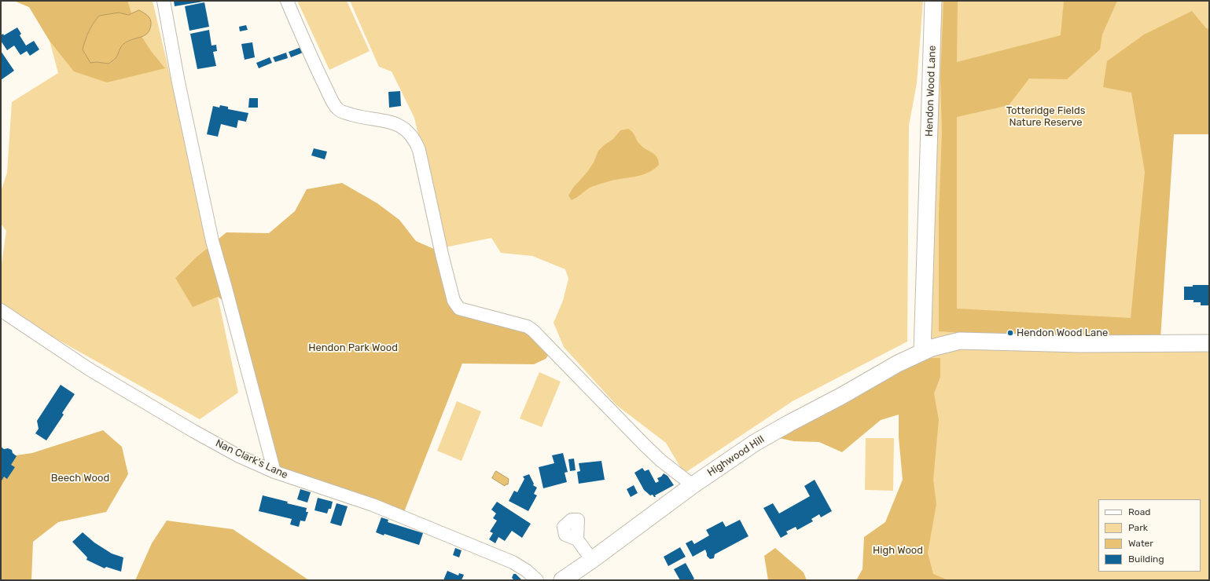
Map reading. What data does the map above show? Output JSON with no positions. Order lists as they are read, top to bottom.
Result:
{
  "streets": {
    "main road": ["Hendon Wood Lane", "Highwood Hill"],
    "street": ["Nan Clark's Lane"]
  },
  "crossings": [
    ["Hendon Wood Lane", "Highwood Hill"]
  ],
  "parks": [
    "Totteridge Fields Nature Reserve",
    "Hendon Park Wood",
    "Beech Wood",
    "High Wood"
  ],
  "places": ["Hendon Wood Lane"],
  "legend": [
    "Road",
    "Park",
    "Water",
    "Building"
  ]
}
